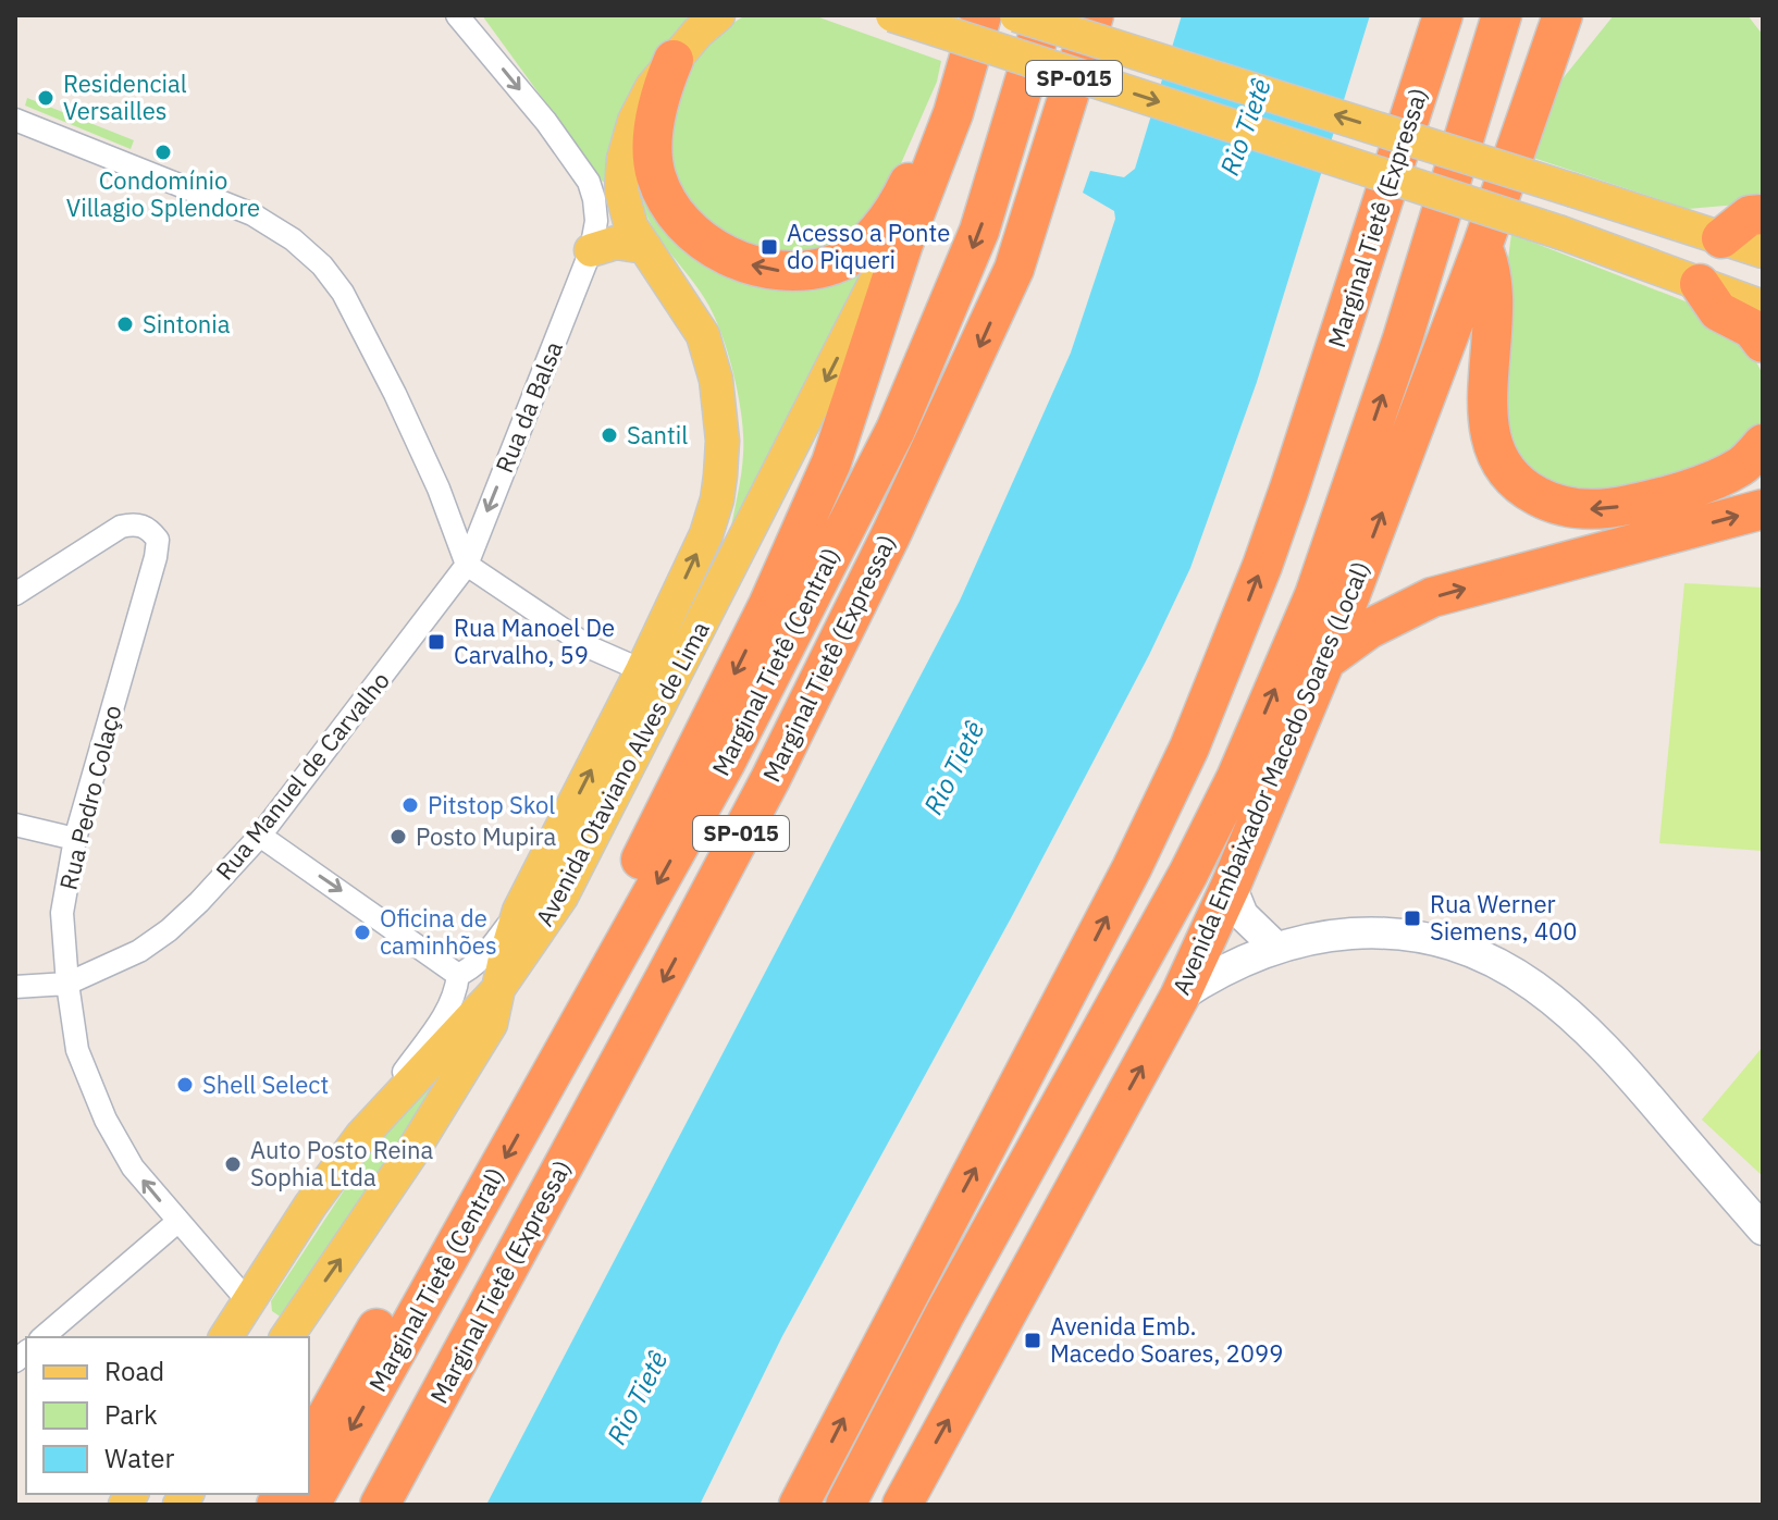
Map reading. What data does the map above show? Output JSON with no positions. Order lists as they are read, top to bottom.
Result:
{
  "streets": {
    "highway": [
      "SP-015",
      "Marginal Tietê (Expressa)",
      "Marginal Tietê (Central)",
      "Avenida Otaviano Alves de Lima",
      "Avenida Embaixador Macedo Soares (Local)"
    ],
    "street": ["Rua da Balsa", "Rua Manuel de Carvalho", "Rua Pedro Colaço"]
  },
  "crossings": [
    ["Rua da Balsa", "Rua Manuel de Carvalho"],
    ["Rua Manuel de Carvalho", "Rua Pedro Colaço"]
  ],
  "one_way": ["Rua da Balsa"],
  "water": ["Rio Tietê"],
  "places": {
    "other": [
      "Residencial Versailles",
      "Condomínio Villagio Splendore",
      "Sintonia",
      "Santil",
      "Pitstop Skol",
      "Posto Mupira",
      "Oficina de caminhões",
      "Shell Select",
      "Auto Posto Reina Sophia Ltda"
    ],
    "transit": [
      "Acesso a Ponte do Piqueri",
      "Rua Manoel De Carvalho, 59",
      "Rua Werner Siemens, 400",
      "Avenida Emb. Macedo Soares, 2099"
    ]
  },
  "legend": ["Road", "Park", "Water"]
}
